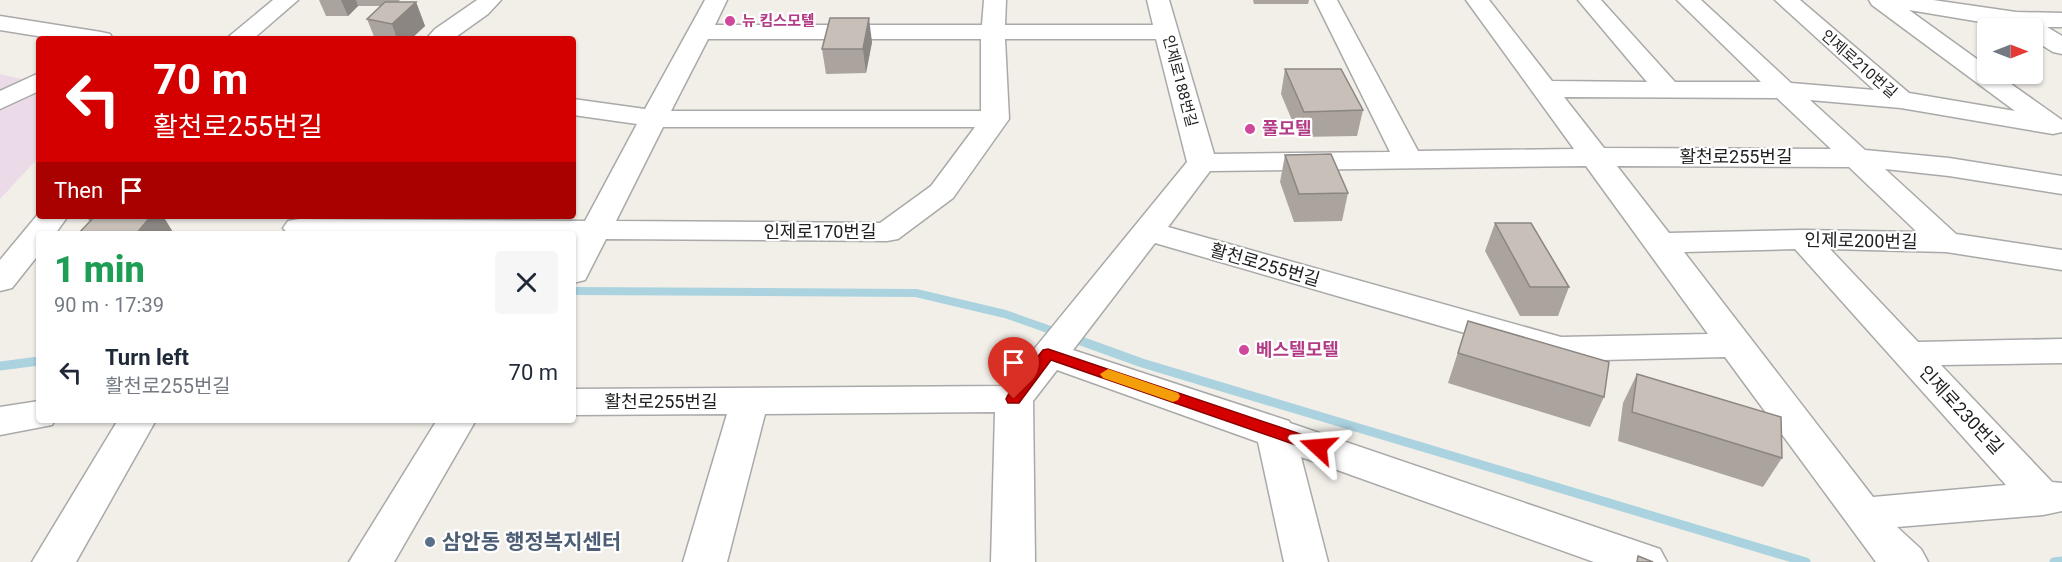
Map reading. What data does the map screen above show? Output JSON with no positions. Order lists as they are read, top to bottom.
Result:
{
  "streets": {
    "street": [
      "인제로210번길",
      "인제로188번길",
      "활천로255번길",
      "인제로170번길",
      "인제로200번길",
      "인제로230번길"
    ]
  },
  "crossings": [
    ["인제로188번길", "활천로255번길"]
  ],
  "places": [
    "뉴 킴스모텔",
    "풀모텔",
    "베스텔모텔",
    "삼안동 행정복지센터"
  ],
  "north": "right",
  "page": {
    "turn": ["70 m", "활천로255번길"],
    "then": "Then",
    "heading": ["1 min", "90 m · 17:39"],
    "list": [
      {
        "name": "Turn left",
        "note": "활천로255번길",
        "value": "70 m"
      }
    ]
  }
}
